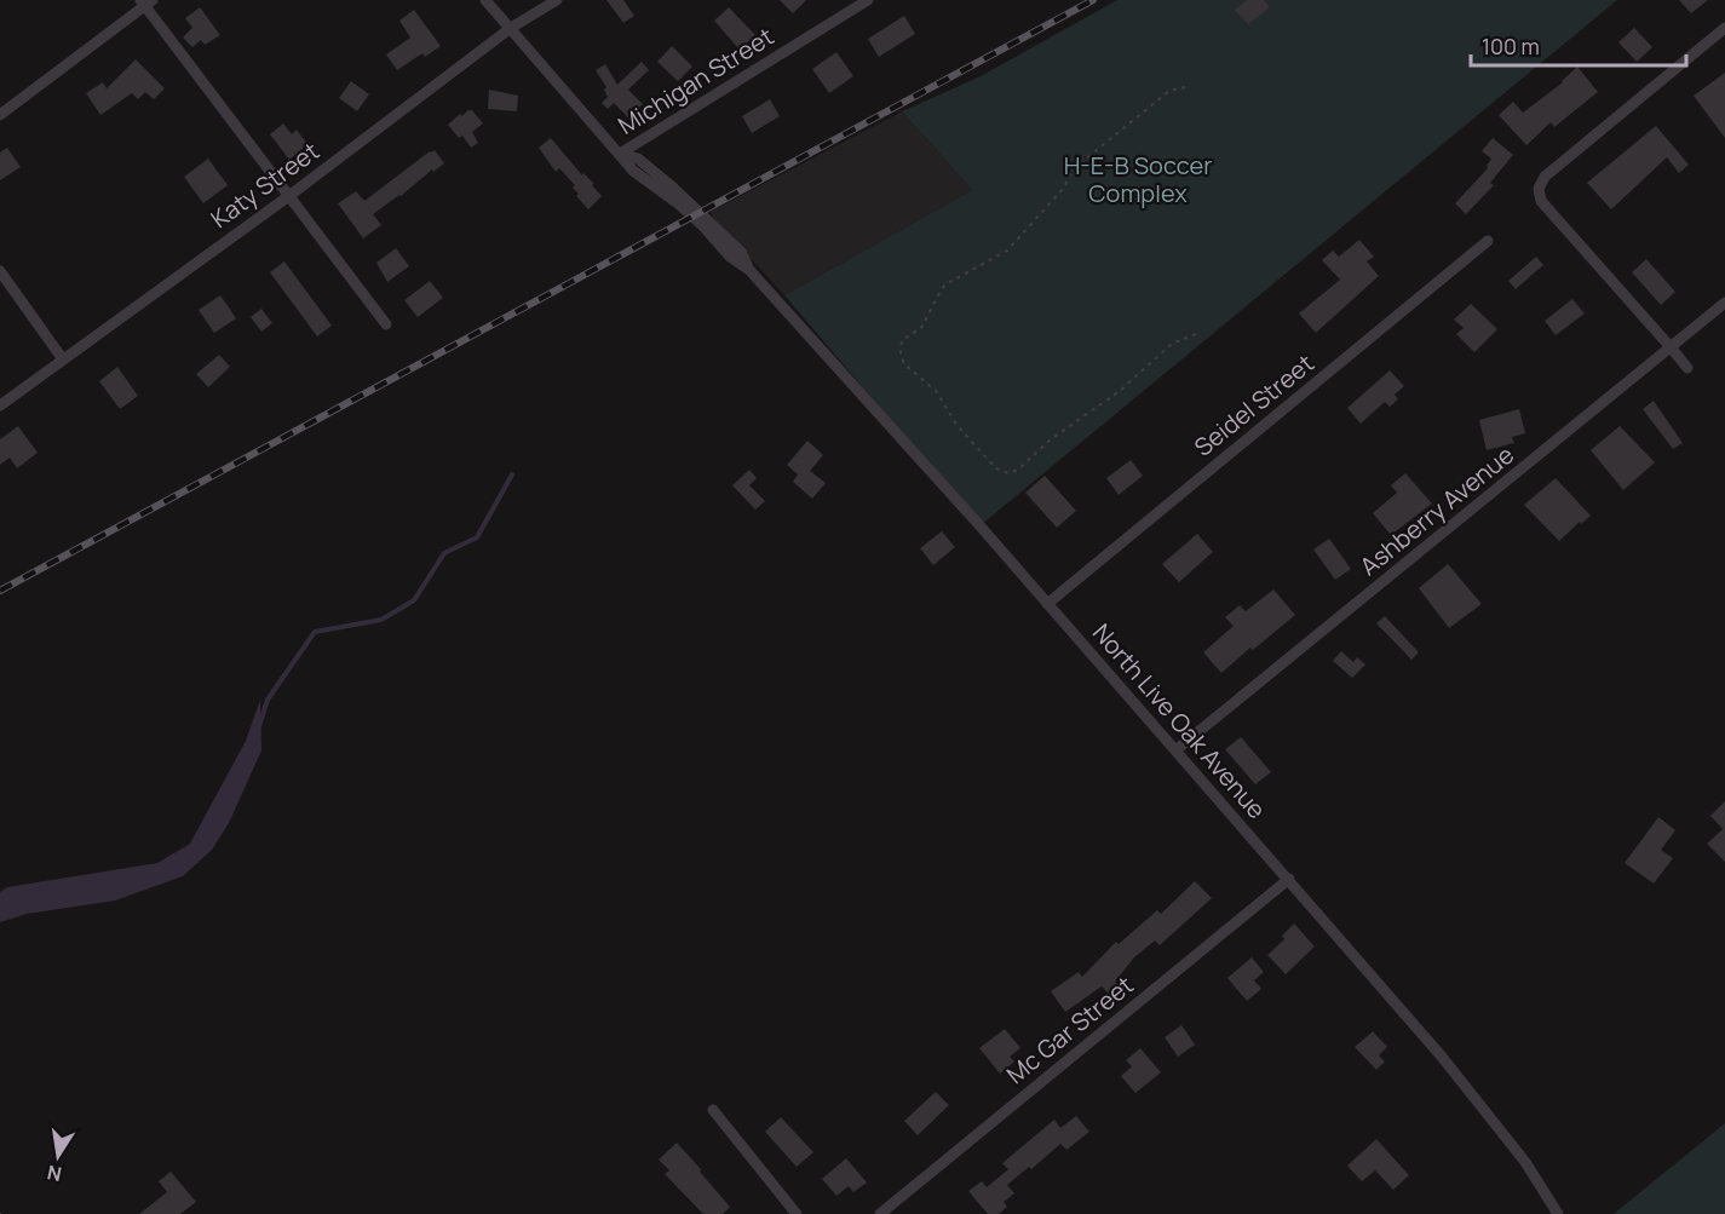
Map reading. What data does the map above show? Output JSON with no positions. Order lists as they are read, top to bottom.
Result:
{
  "streets": {
    "street": [
      "Michigan Street",
      "Katy Street",
      "Seidel Street",
      "Ashberry Avenue",
      "North Live Oak Avenue",
      "Mc Gar Street"
    ]
  },
  "crossings": [
    ["Michigan Street", "North Live Oak Avenue"],
    ["Katy Street", "North Live Oak Avenue"],
    ["Seidel Street", "North Live Oak Avenue"],
    ["Ashberry Avenue", "North Live Oak Avenue"],
    ["North Live Oak Avenue", "Mc Gar Street"]
  ],
  "parks": ["H-E-B Soccer Complex"],
  "scale_bar": "100 m",
  "north": "bottom"
}
